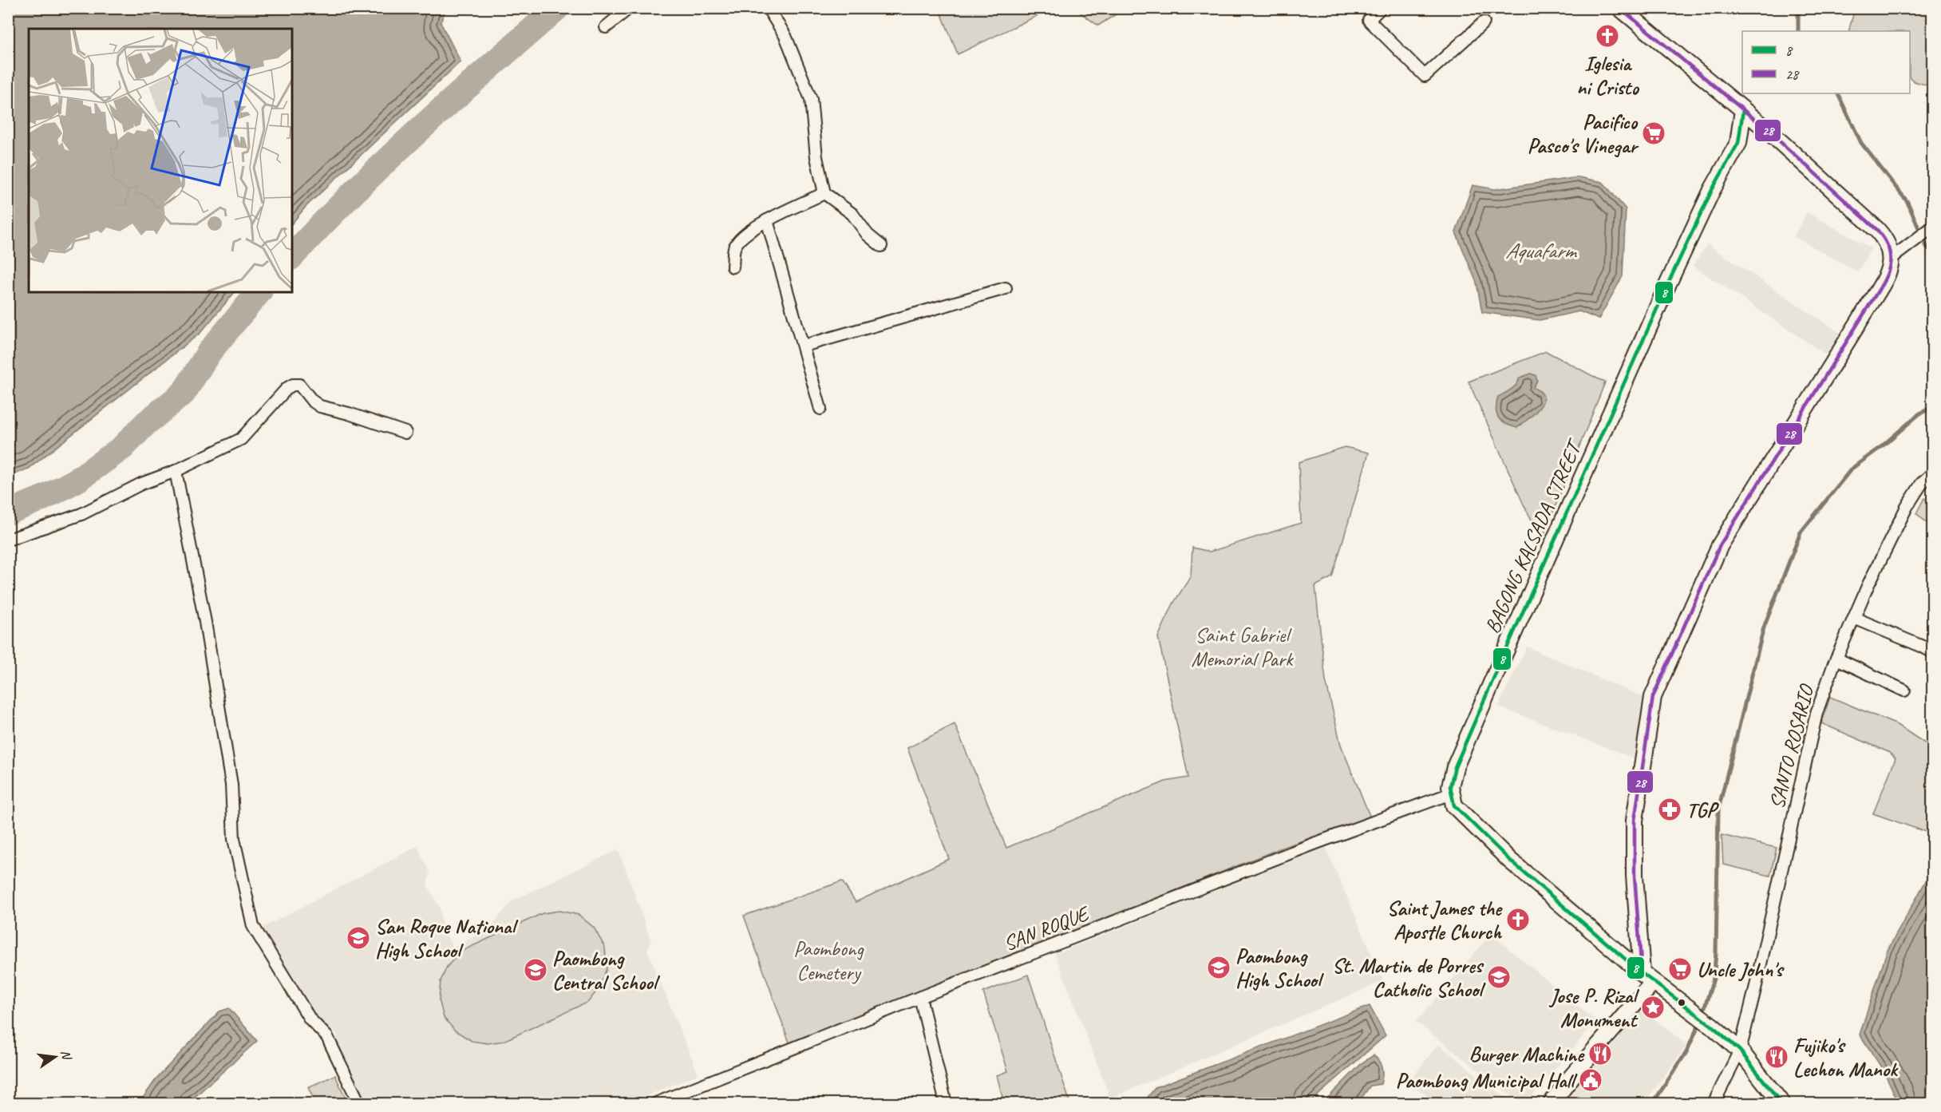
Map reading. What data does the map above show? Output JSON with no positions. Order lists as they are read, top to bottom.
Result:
{
  "streets": {
    "main road": ["BAGONG KALSADA STREET"],
    "street": ["SANTO ROSARIO", "SAN ROQUE"]
  },
  "crossings": [
    ["BAGONG KALSADA STREET", "SAN ROQUE"]
  ],
  "water": ["Aquafarm"],
  "parks": ["Saint Gabriel Memorial Park", "Paombong Cemetery"],
  "places": {
    "church": ["Iglesia ni Cristo", "Saint James the Apostle Church"],
    "supermarket": ["Pacifico Pasco's Vinegar", "Uncle John's"],
    "pharmacy": ["TGP"],
    "school or university": [
      "San Roque National High School",
      "Paombong High School",
      "Paombong Central School",
      "St. Martin de Porres Catholic School"
    ],
    "place": ["Jose P. Rizal Monument"],
    "restaurant": ["Burger Machine", "Fujiko's Lechon Manok"],
    "public building": ["Paombong Municipal Hall"]
  },
  "lines": ["transit line 28", "transit line 8"],
  "legend": ["8", "28"],
  "north": "right"
}
